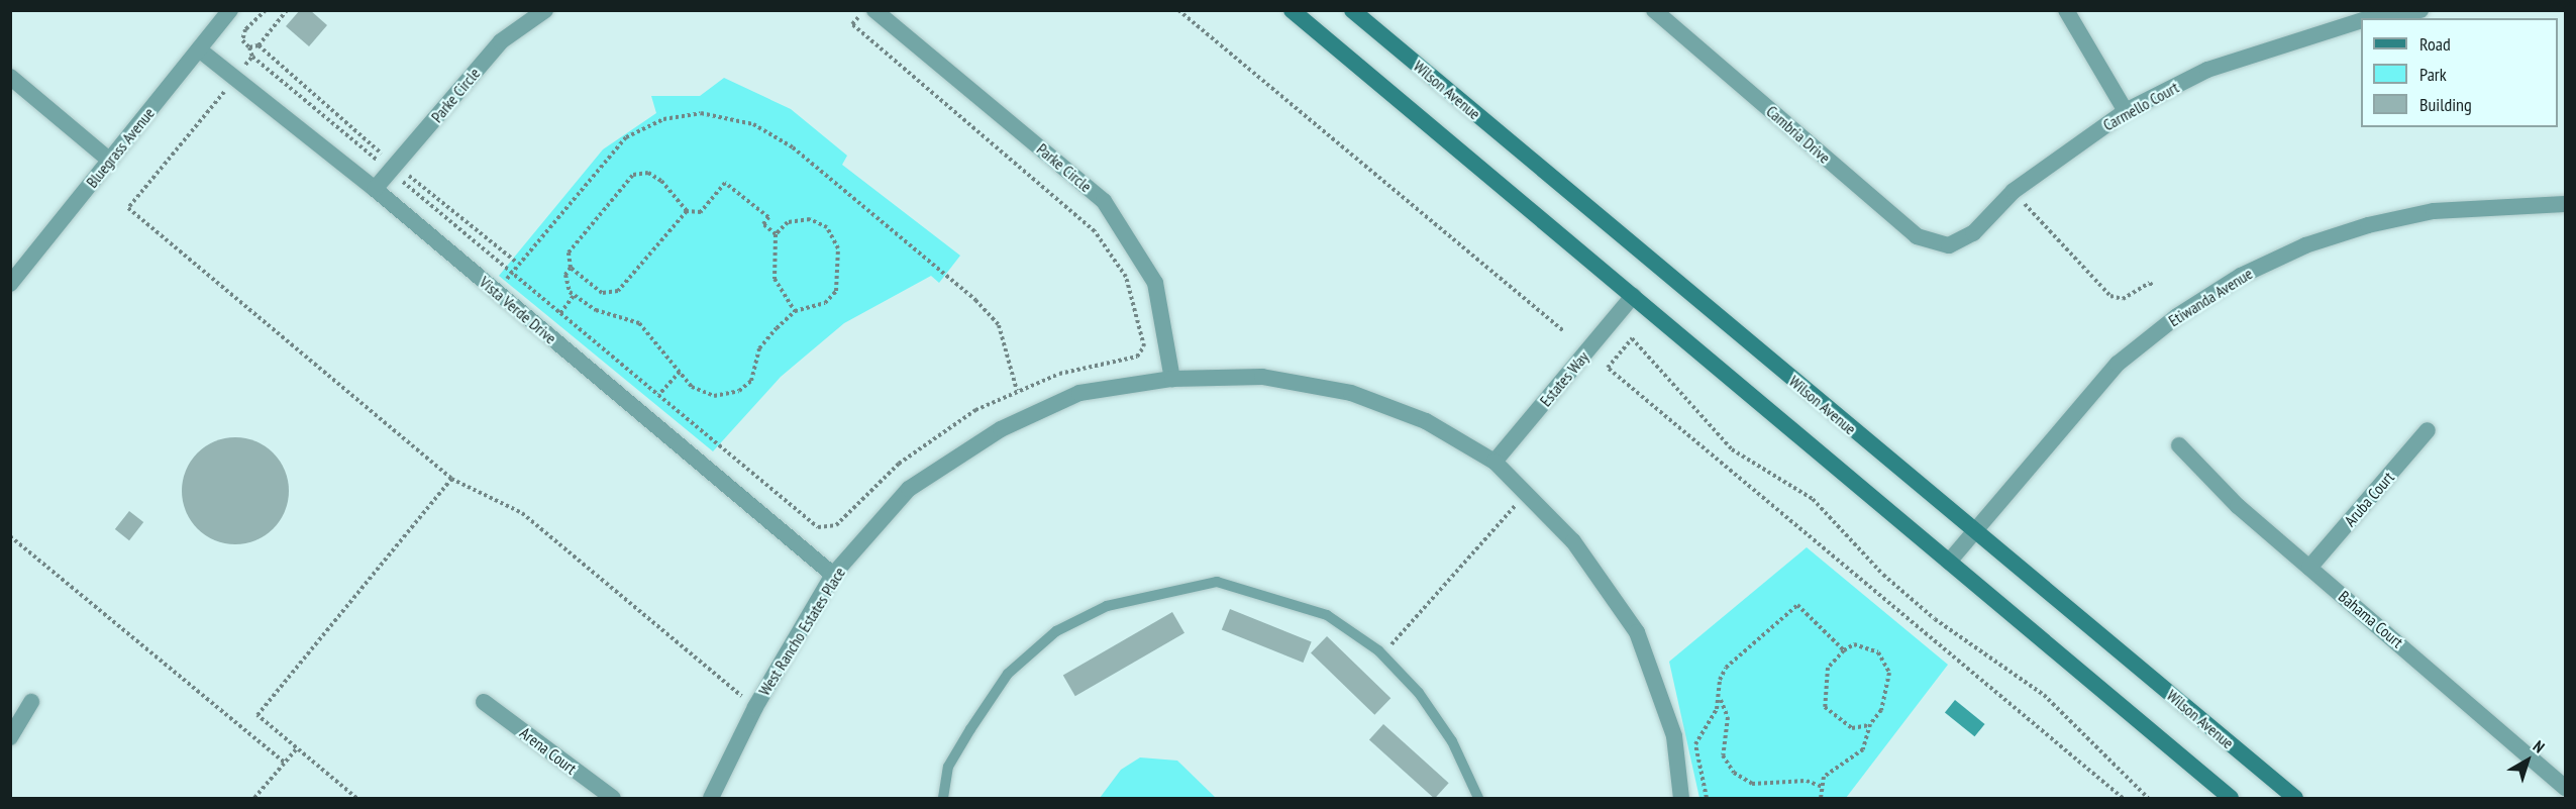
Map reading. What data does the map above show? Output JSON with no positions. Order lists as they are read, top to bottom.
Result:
{
  "streets": {
    "main road": ["Wilson Avenue"],
    "street": [
      "Parke Circle",
      "Carmello Court",
      "Cambria Drive",
      "Bluegrass Avenue",
      "Etiwanda Avenue",
      "Vista Verde Drive",
      "Estates Way",
      "Aruba Court",
      "Bahama Court",
      "West Rancho Estates Place",
      "Arena Court"
    ]
  },
  "crossings": [
    ["Wilson Avenue", "Etiwanda Avenue"],
    ["Parke Circle", "Vista Verde Drive"],
    ["Parke Circle", "West Rancho Estates Place"],
    ["Carmello Court", "Cambria Drive"],
    ["Bluegrass Avenue", "Vista Verde Drive"],
    ["Vista Verde Drive", "West Rancho Estates Place"],
    ["Estates Way", "West Rancho Estates Place"],
    ["Aruba Court", "Bahama Court"]
  ],
  "legend": ["Road", "Park", "Building"],
  "north": "top right"
}
